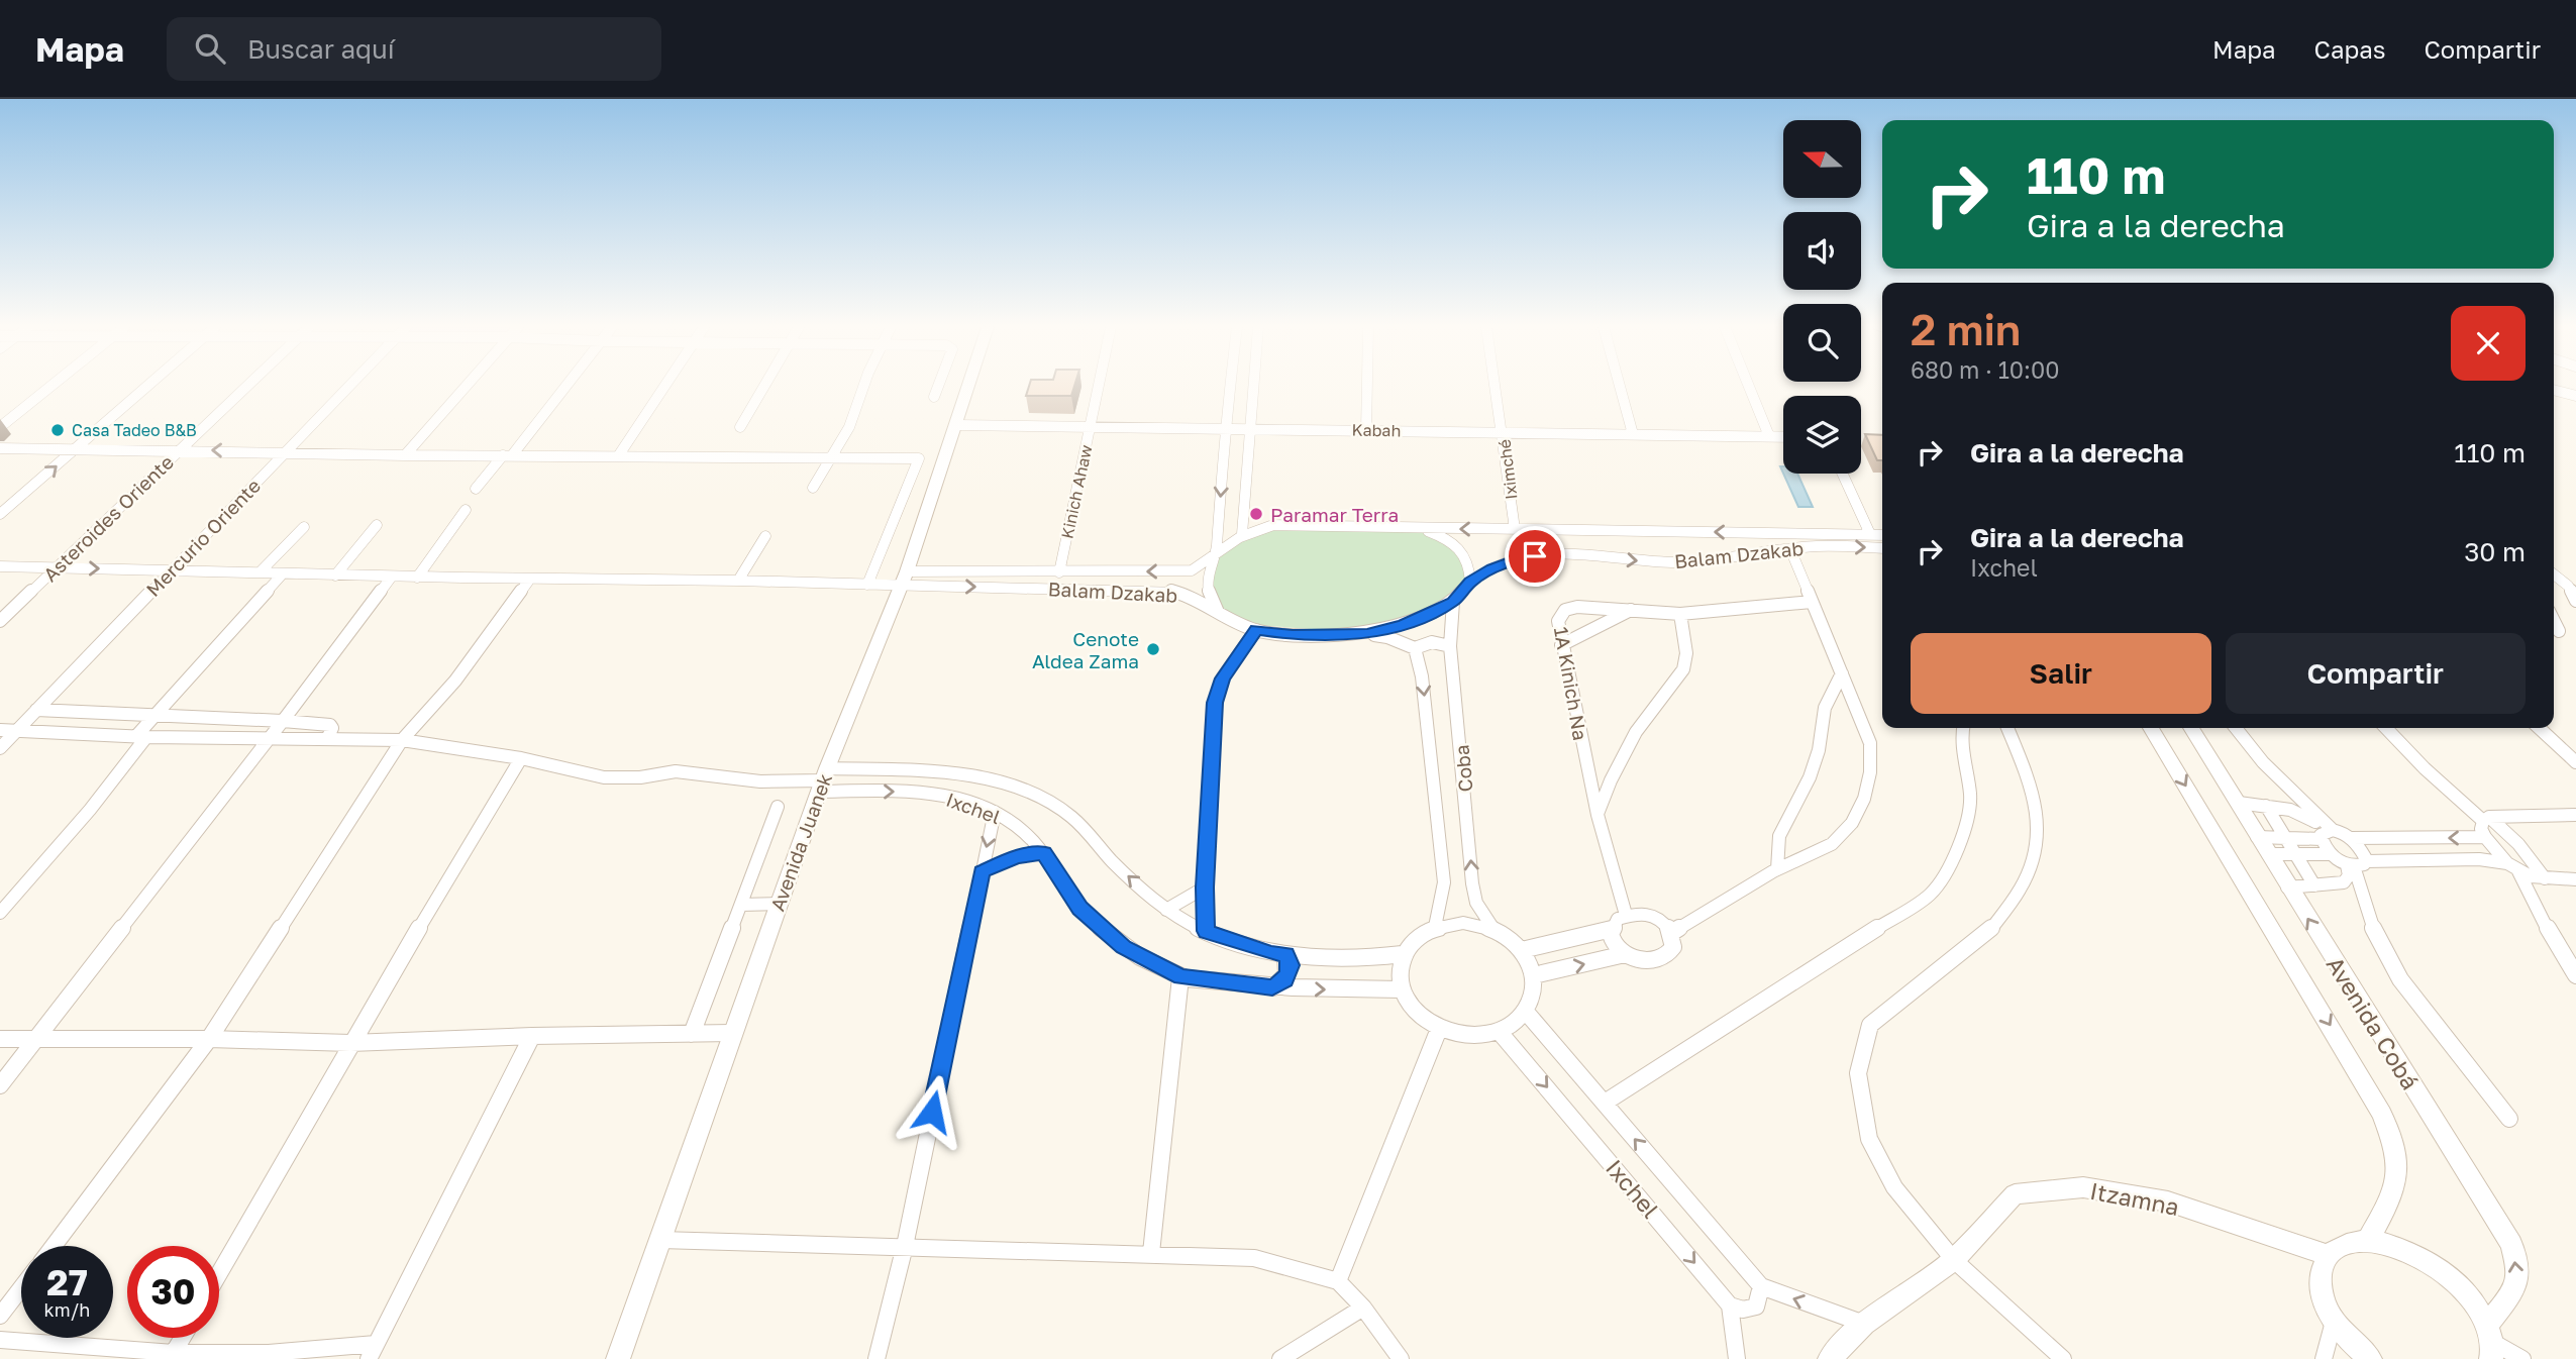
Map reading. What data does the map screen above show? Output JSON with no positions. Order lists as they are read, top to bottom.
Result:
{
  "streets": {
    "street": [
      "Kabah",
      "Iximché",
      "Kinich Ahaw",
      "Asteroides Oriente",
      "Mercurio Oriente",
      "Balam Dzakab",
      "1A Kinich Na",
      "Coba",
      "Ixchel",
      "Avenida Juanek",
      "Avenida Cobá",
      "Itzamna"
    ]
  },
  "crossings": [
    ["Kabah", "Iximché"],
    ["Kabah", "Kinich Ahaw"],
    ["Kabah", "Avenida Juanek"],
    ["Balam Dzakab", "Coba"],
    ["Balam Dzakab", "Avenida Juanek"],
    ["Coba", "Ixchel"],
    ["Ixchel", "Avenida Juanek"]
  ],
  "places": ["Casa Tadeo B&B", "Paramar Terra", "Cenote Aldea Zama"],
  "north": "left",
  "page": {
    "header": "Mapa",
    "search": "Buscar aquí",
    "nav": ["Mapa", "Capas", "Compartir"],
    "turn": ["110 m", "Gira a la derecha"],
    "heading": ["2 min", "680 m · 10:00"],
    "list": [
      {
        "name": "Gira a la derecha",
        "value": "110 m"
      },
      {
        "name": "Gira a la derecha",
        "note": "Ixchel",
        "value": "30 m"
      }
    ],
    "buttons": ["Salir", "Compartir"],
    "speed": "27 km/h",
    "limit": "30"
  }
}
